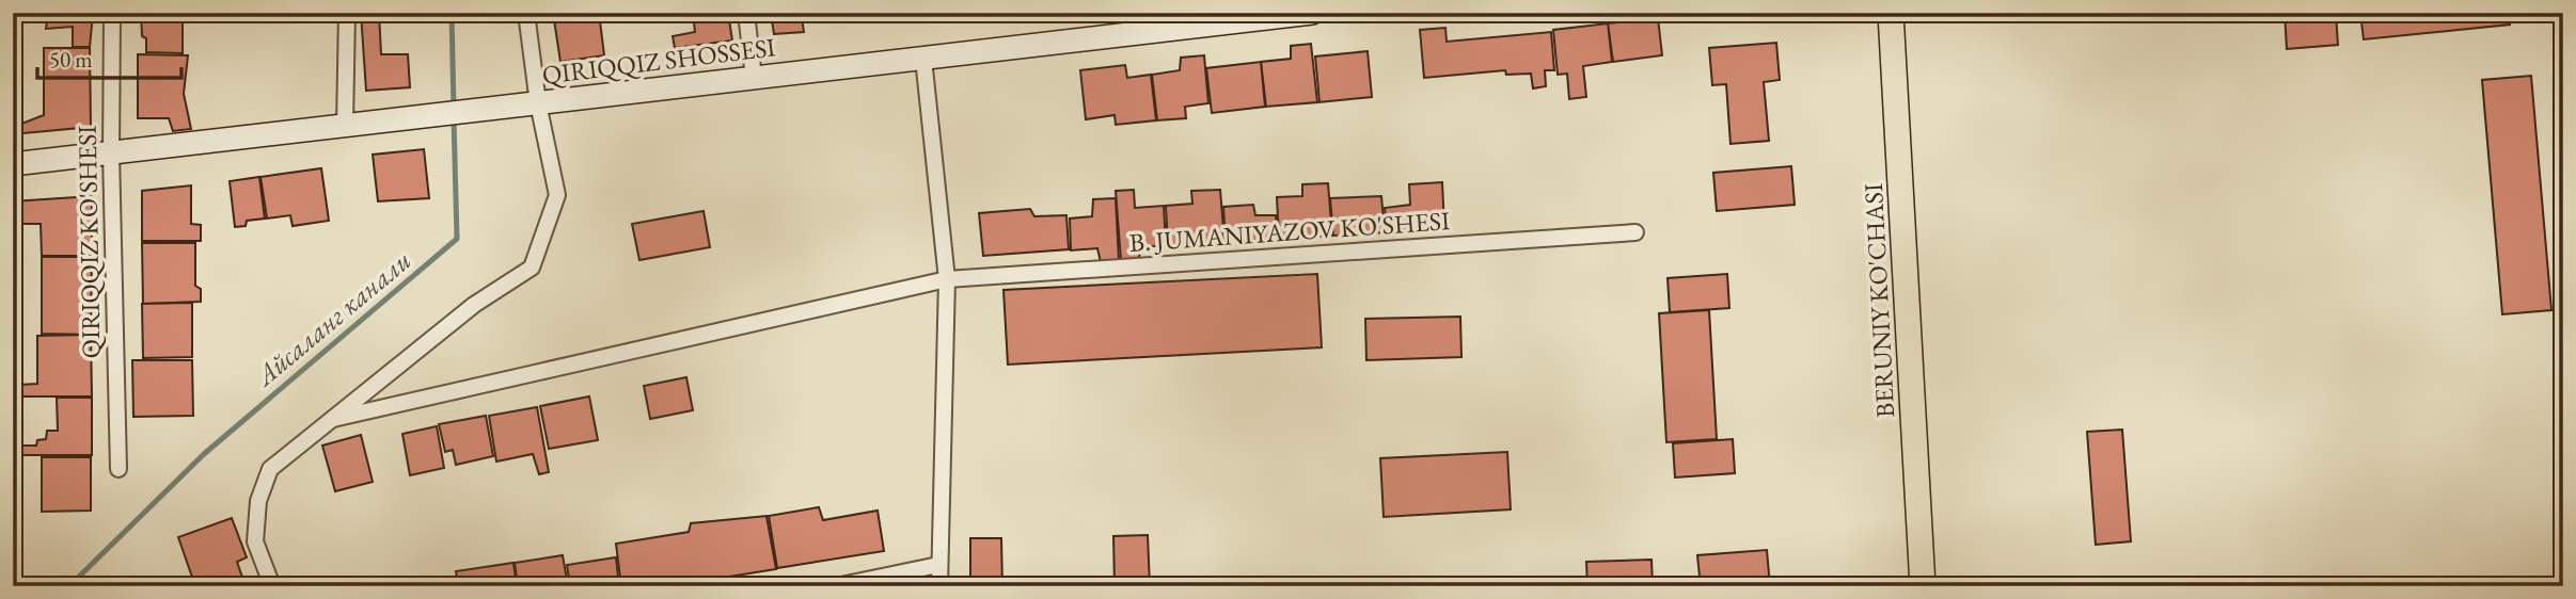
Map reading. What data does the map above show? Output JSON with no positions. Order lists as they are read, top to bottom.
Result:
{
  "streets": {
    "main road": ["QIRIQQIZ SHOSSESI", "BERUNIY KO'CHASI"],
    "street": ["B. JUMANIYAZOV KO'SHESI", "QIRIQQIZ KO'SHESI"]
  },
  "crossings": [
    ["QIRIQQIZ SHOSSESI", "QIRIQQIZ KO'SHESI"]
  ],
  "water": ["Айсаланг канали"],
  "scale_bar": "50 m"
}
